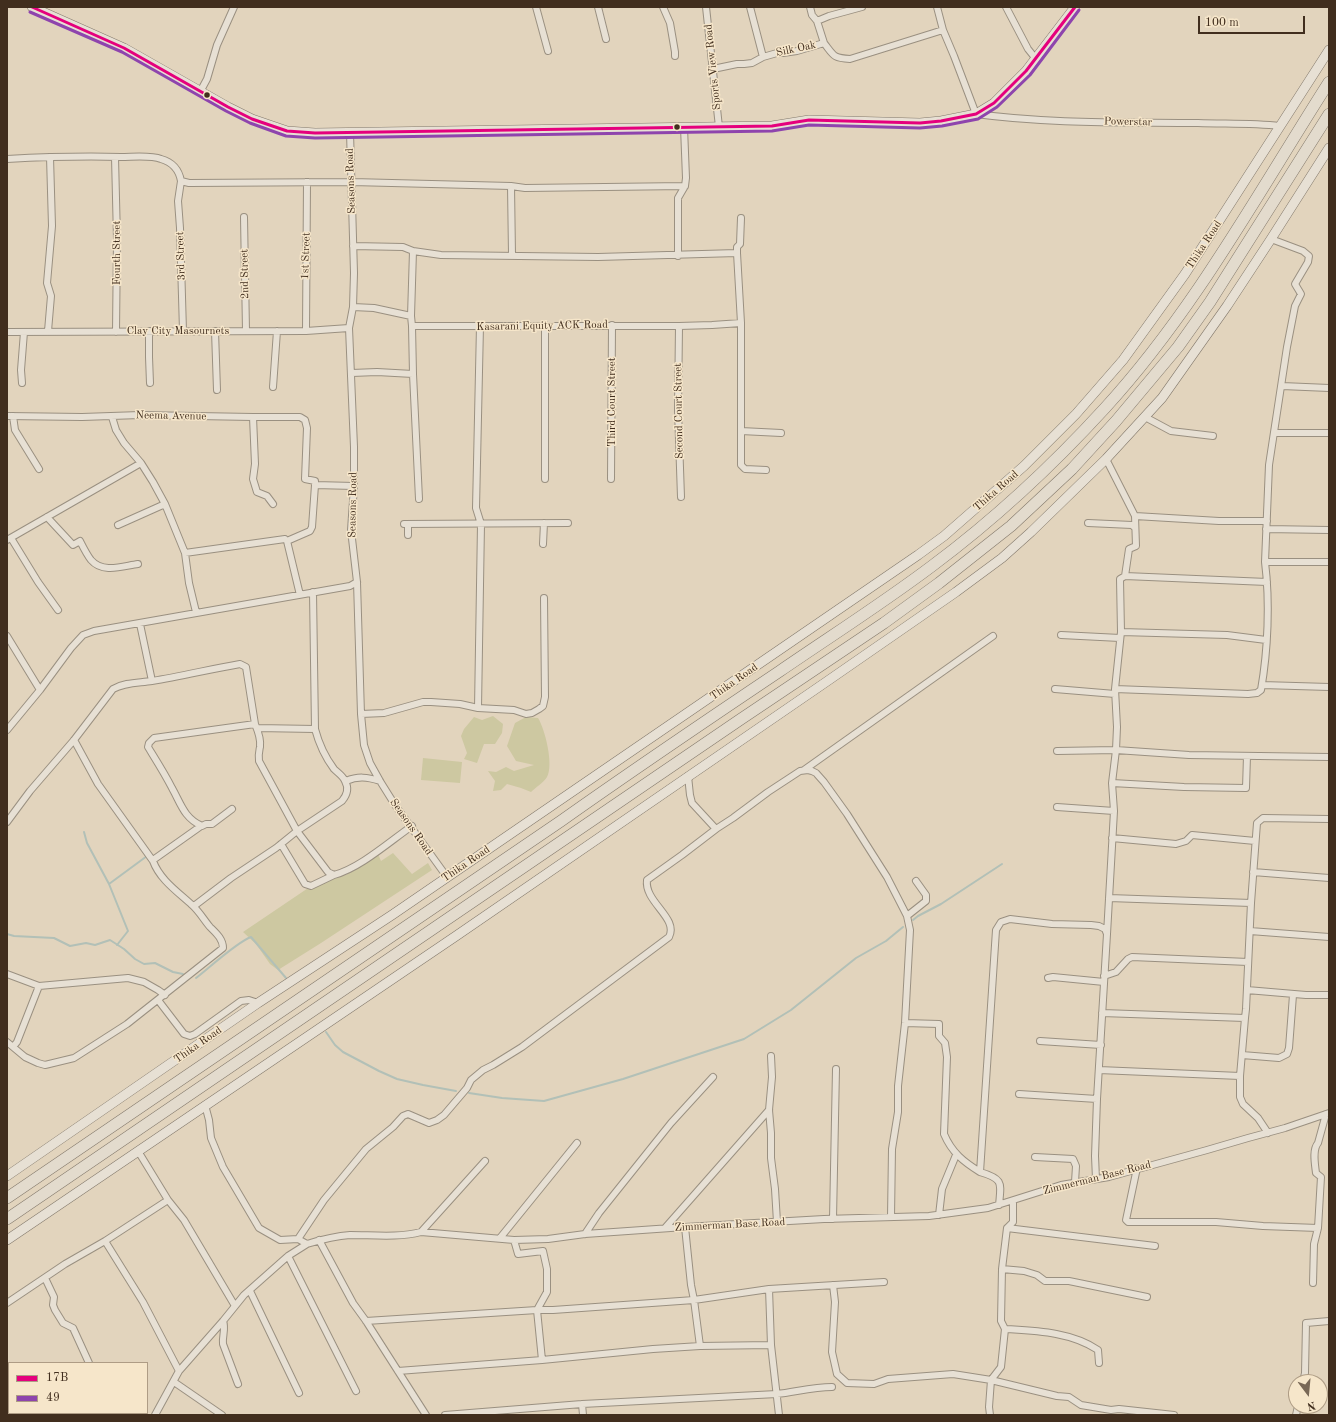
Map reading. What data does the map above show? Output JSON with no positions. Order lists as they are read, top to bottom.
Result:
{
  "streets": {
    "highway": ["Thika Road"],
    "street": [
      "Silk Oak",
      "Sports View Road",
      "Powerstar",
      "Seasons Road",
      "Fourth Street",
      "3rd Street",
      "1st Street",
      "2nd Street",
      "Kasarani Equity ACK Road",
      "Clay City Masournets",
      "Third Court Street",
      "Second Court Street",
      "Neema Avenue",
      "Zimmerman Base Road"
    ]
  },
  "crossings": [
    ["Silk Oak", "Sports View Road"],
    ["Powerstar", "Thika Road"],
    ["Seasons Road", "Thika Road"],
    ["Seasons Road", "Clay City Masournets"],
    ["Fourth Street", "Clay City Masournets"],
    ["3rd Street", "Clay City Masournets"],
    ["1st Street", "Clay City Masournets"],
    ["2nd Street", "Clay City Masournets"],
    ["Kasarani Equity ACK Road", "Third Court Street"],
    ["Kasarani Equity ACK Road", "Second Court Street"]
  ],
  "lines": ["transit line 17B", "transit line 49"],
  "legend": ["17B", "49"],
  "scale_bar": "100 m",
  "north": "bottom"
}
